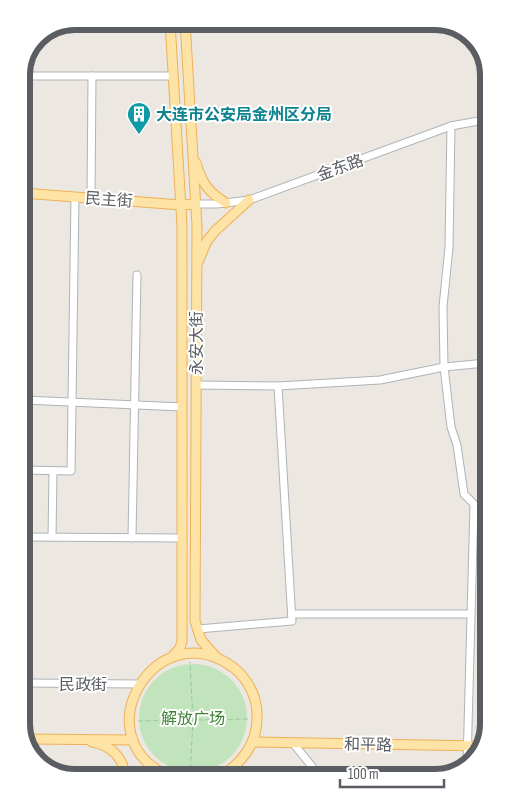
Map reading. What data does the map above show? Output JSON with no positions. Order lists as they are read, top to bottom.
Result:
{
  "streets": {
    "main road": ["民主街", "永安大街", "和平路"],
    "street": ["金东路", "民政街"]
  },
  "crossings": [
    ["金东路", "民主街"],
    ["金东路", "永安大街"],
    ["民主街", "永安大街"]
  ],
  "parks": ["解放广场"],
  "places": {
    "building": ["大连市公安局金州区分局"]
  },
  "scale_bar": "100 m"
}
